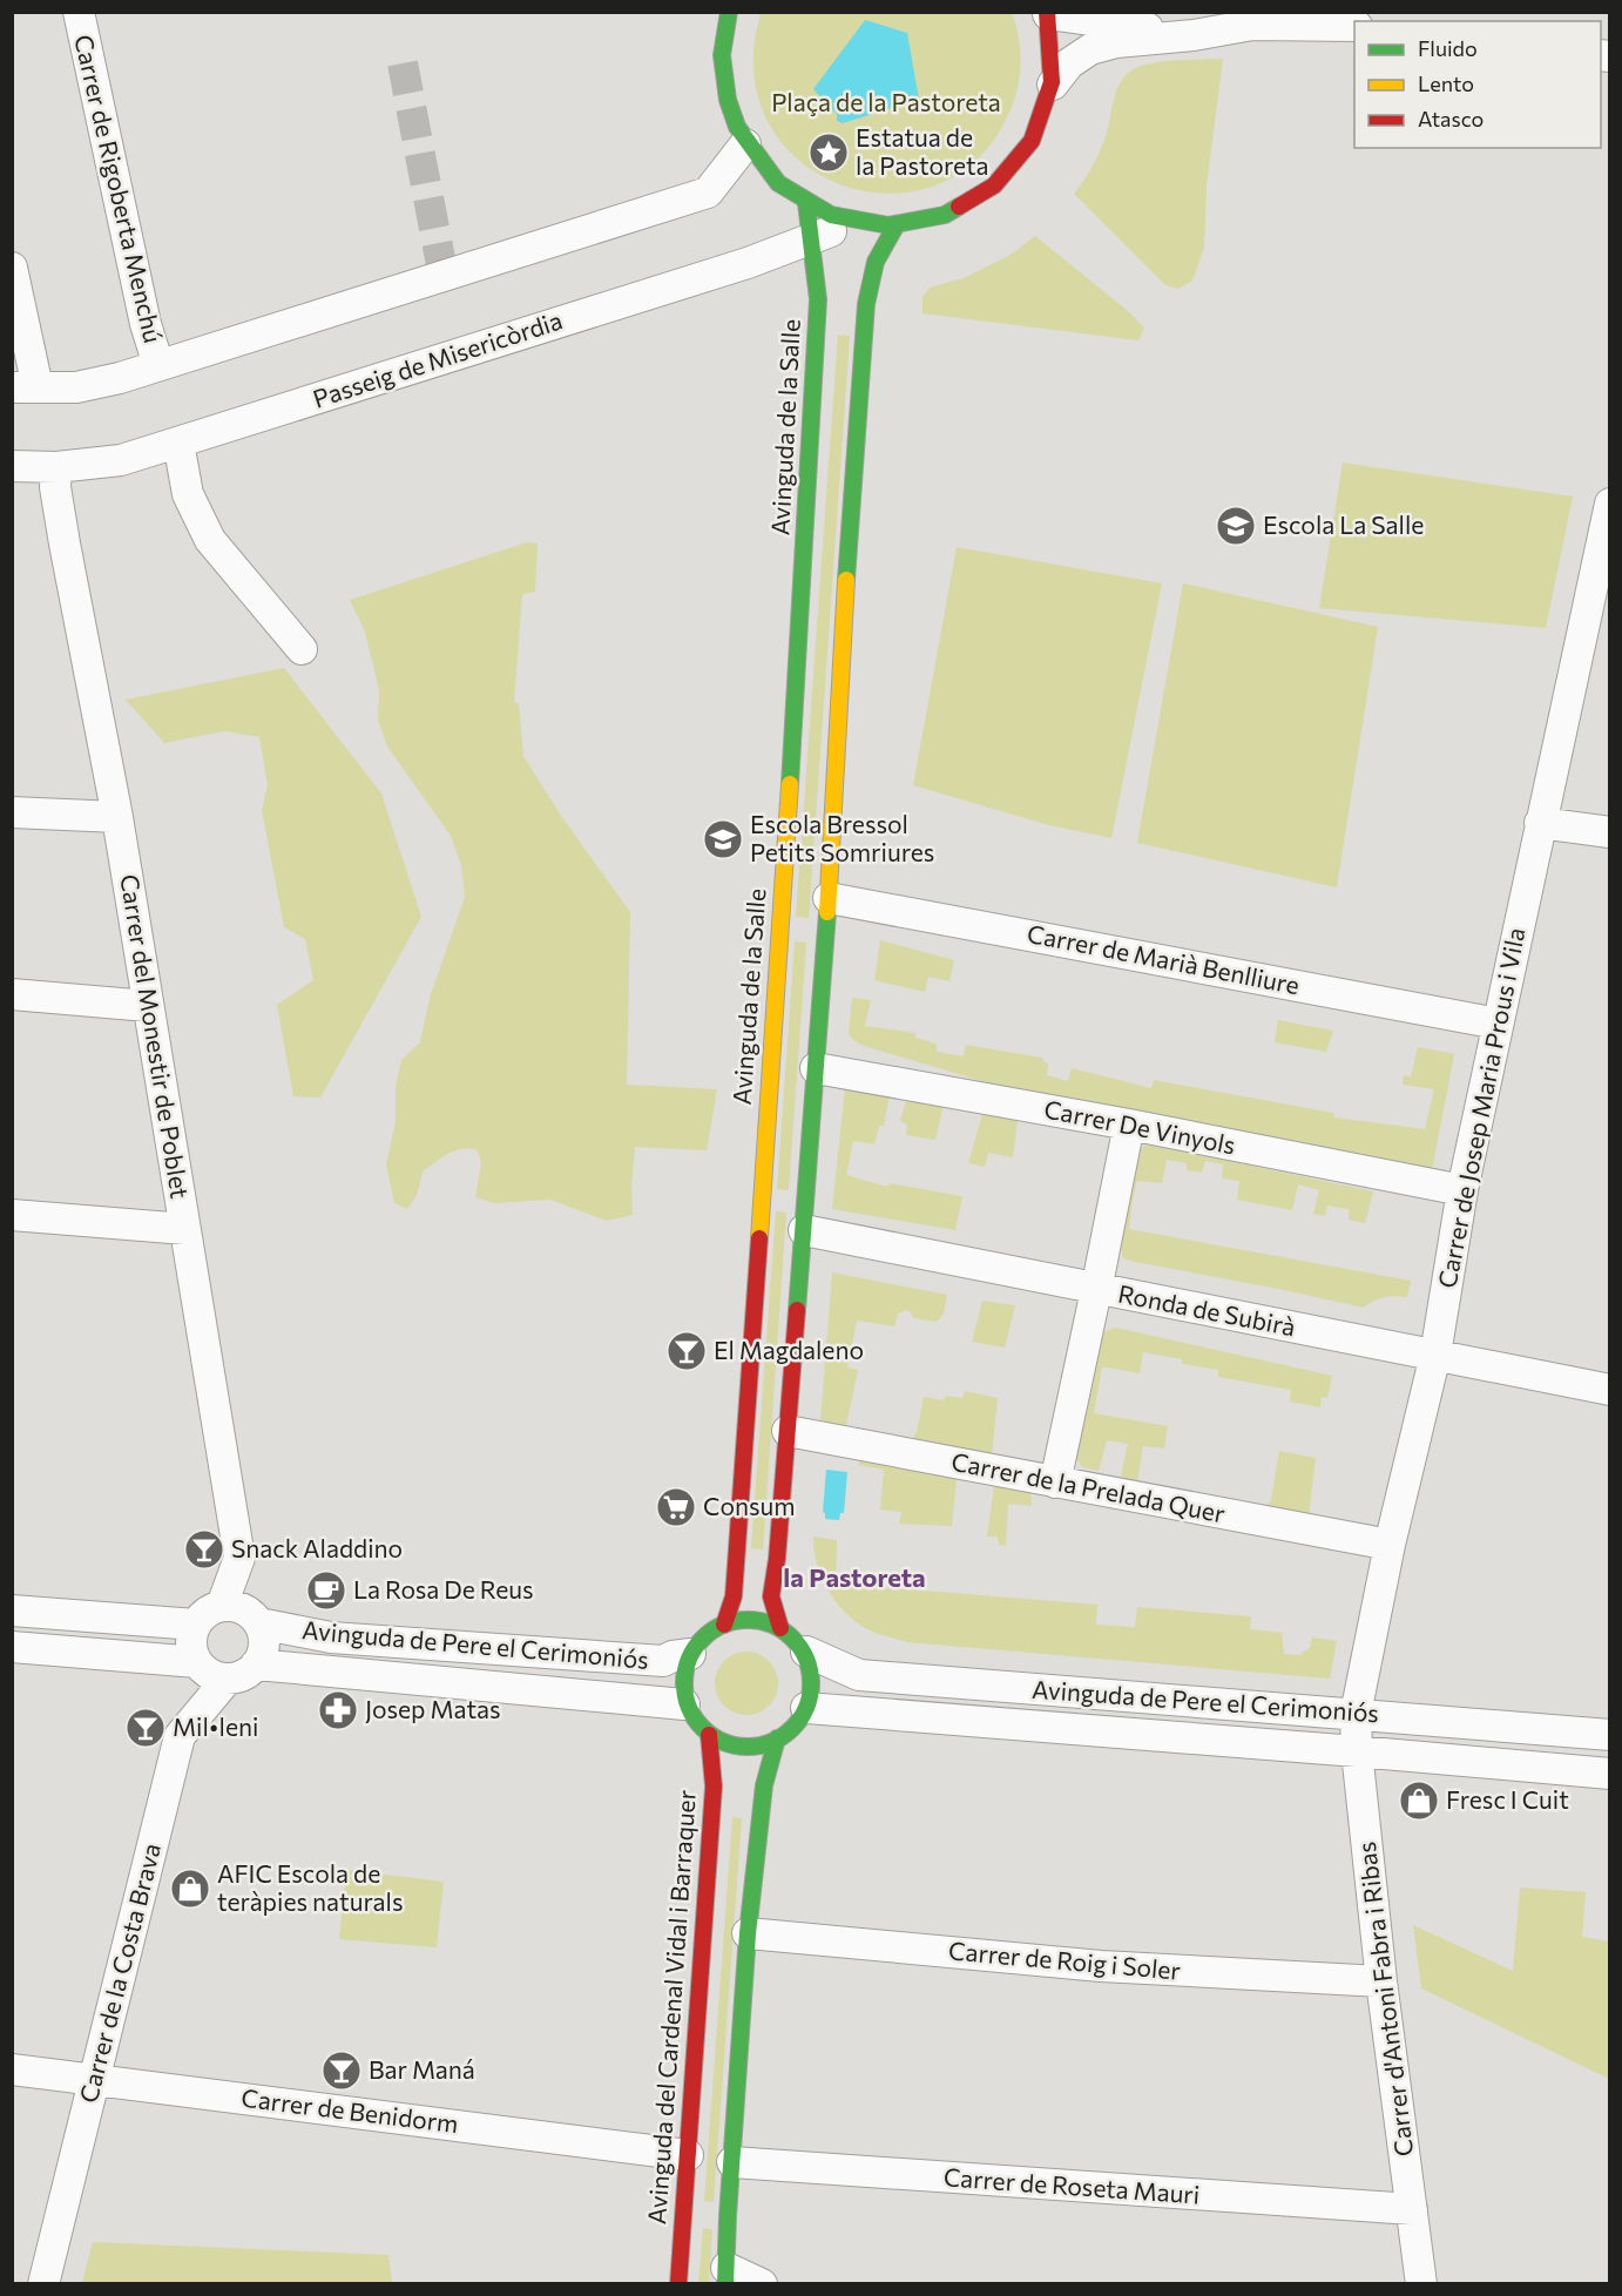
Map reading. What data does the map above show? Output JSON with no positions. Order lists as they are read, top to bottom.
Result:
{
  "streets": {
    "street": [
      "Carrer de Rigoberta Menchú",
      "Passeig de Misericòrdia",
      "Avinguda de la Salle",
      "Carrer de Marià Benlliure",
      "Carrer del Monestir de Poblet",
      "Carrer de Josep Maria Prous i Vila",
      "Carrer De Vinyols",
      "Ronda de Subirà",
      "Carrer de la Prelada Quer",
      "Avinguda de Pere el Cerimoniós",
      "Carrer de Roig i Soler",
      "Carrer de la Costa Brava",
      "Carrer d'Antoni Fabra i Ribas",
      "Avinguda del Cardenal Vidal i Barraquer",
      "Carrer de Benidorm",
      "Carrer de Roseta Mauri"
    ]
  },
  "crossings": [
    ["Passeig de Misericòrdia", "Avinguda de la Salle"],
    ["Passeig de Misericòrdia", "Carrer del Monestir de Poblet"],
    ["Avinguda de la Salle", "Avinguda de Pere el Cerimoniós"],
    ["Avinguda de la Salle", "Avinguda del Cardenal Vidal i Barraquer"],
    ["Carrer de Marià Benlliure", "Carrer de Josep Maria Prous i Vila"],
    ["Carrer del Monestir de Poblet", "Avinguda de Pere el Cerimoniós"],
    ["Carrer del Monestir de Poblet", "Carrer de la Costa Brava"],
    ["Carrer de Josep Maria Prous i Vila", "Carrer De Vinyols"],
    ["Carrer de Josep Maria Prous i Vila", "Ronda de Subirà"],
    ["Carrer de Josep Maria Prous i Vila", "Carrer de la Prelada Quer"],
    ["Carrer de Josep Maria Prous i Vila", "Avinguda de Pere el Cerimoniós"],
    ["Carrer de Josep Maria Prous i Vila", "Carrer d'Antoni Fabra i Ribas"],
    ["Avinguda de Pere el Cerimoniós", "Carrer de la Costa Brava"],
    ["Avinguda de Pere el Cerimoniós", "Carrer d'Antoni Fabra i Ribas"],
    ["Avinguda de Pere el Cerimoniós", "Avinguda del Cardenal Vidal i Barraquer"],
    ["Carrer de Roig i Soler", "Carrer d'Antoni Fabra i Ribas"],
    ["Carrer de la Costa Brava", "Carrer de Benidorm"],
    ["Carrer d'Antoni Fabra i Ribas", "Carrer de Roseta Mauri"],
    ["Avinguda del Cardenal Vidal i Barraquer", "Carrer de Benidorm"]
  ],
  "districts": ["la Pastoreta"],
  "parks": ["Plaça de la Pastoreta"],
  "places": {
    "place": ["Estatua de la Pastoreta"],
    "school or university": ["Escola La Salle", "Escola Bressol Petits Somriures"],
    "bar": [
      "El Magdaleno",
      "Snack Aladdino",
      "Mil•leni",
      "Bar Maná"
    ],
    "supermarket": ["Consum"],
    "cafe": ["La Rosa De Reus"],
    "pharmacy": ["Josep Matas"],
    "shop": ["Fresc I Cuit", "AFIC Escola de teràpies naturals"]
  },
  "legend": ["Fluido", "Lento", "Atasco"]
}
